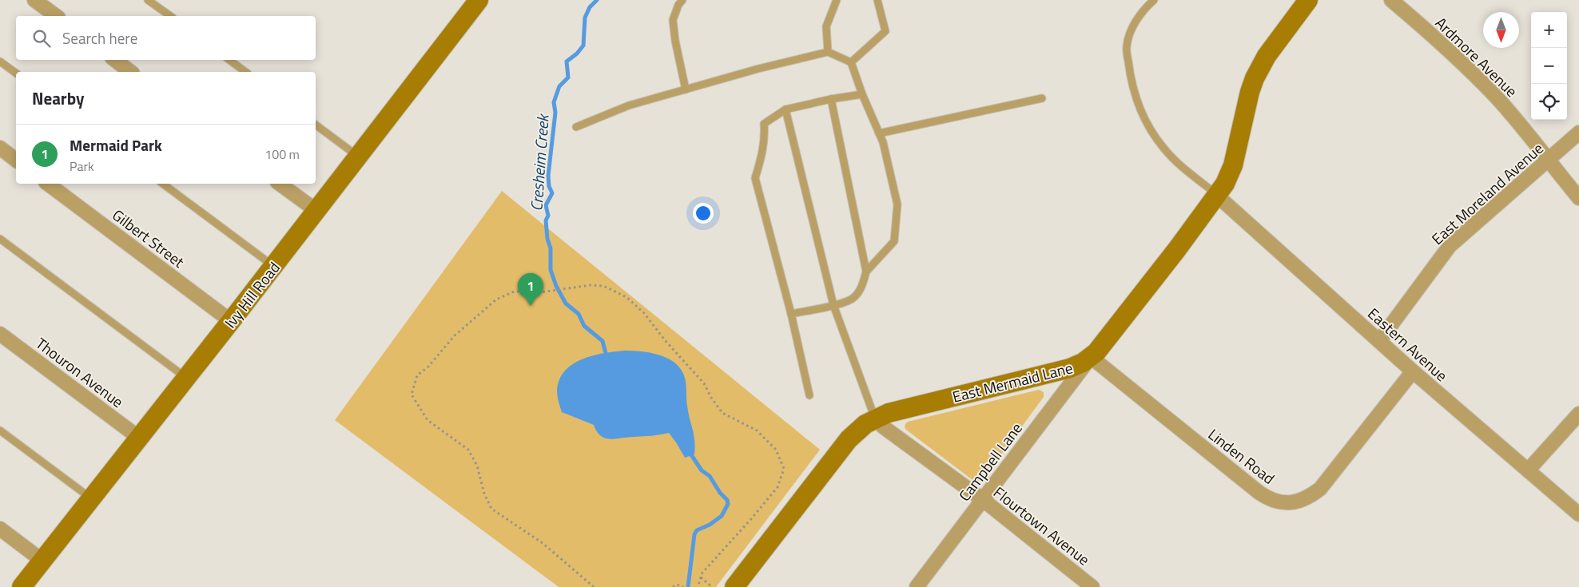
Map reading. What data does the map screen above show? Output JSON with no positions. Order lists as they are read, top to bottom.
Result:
{
  "streets": {
    "main road": ["Ivy Hill Road", "East Mermaid Lane"],
    "street": [
      "Ardmore Avenue",
      "East Moreland Avenue",
      "Gilbert Street",
      "Eastern Avenue",
      "Thouron Avenue",
      "Linden Road",
      "Campbell Lane",
      "Flourtown Avenue"
    ]
  },
  "crossings": [
    ["Ardmore Avenue", "East Moreland Avenue"],
    ["East Moreland Avenue", "Eastern Avenue"],
    ["Gilbert Street", "Ivy Hill Road"],
    ["Ivy Hill Road", "Thouron Avenue"],
    ["Eastern Avenue", "East Mermaid Lane"],
    ["Eastern Avenue", "Linden Road"],
    ["East Mermaid Lane", "Linden Road"],
    ["East Mermaid Lane", "Campbell Lane"],
    ["East Mermaid Lane", "Flourtown Avenue"],
    ["Linden Road", "Campbell Lane"],
    ["Campbell Lane", "Flourtown Avenue"]
  ],
  "water": ["Cresheim Creek"],
  "north": "bottom",
  "page": {
    "map_buttons": ["+", "−"],
    "search": "Search here",
    "heading": "Nearby",
    "list": [
      {
        "mark": "1",
        "name": "Mermaid Park",
        "note": "Park",
        "value": "100 m"
      }
    ],
    "pins": "1"
  }
}
